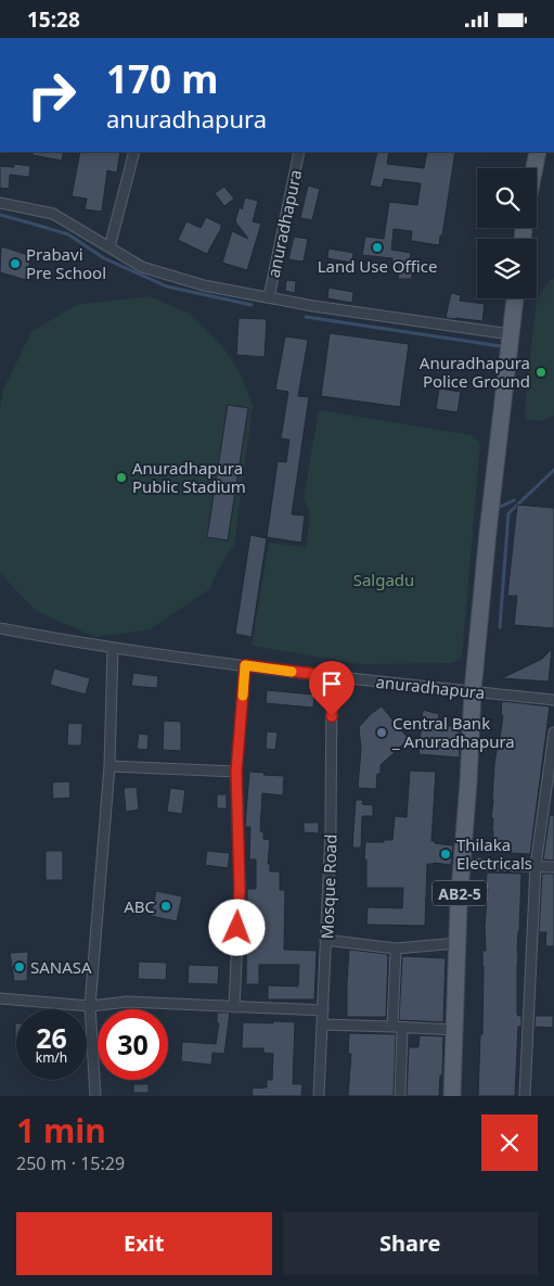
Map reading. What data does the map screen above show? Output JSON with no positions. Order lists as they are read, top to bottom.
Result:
{
  "streets": {
    "main road": ["AB2-5"],
    "street": ["anuradhapura", "Mosque Road"]
  },
  "crossings": [
    ["anuradhapura", "Mosque Road"],
    ["anuradhapura", "AB2-5"]
  ],
  "parks": ["Salgadu"],
  "places": [
    "Land Use Office",
    "Prabavi Pre School",
    "Anuradhapura Police Ground",
    "Anuradhapura Public Stadium",
    "Central Bank _ Anuradhapura",
    "Thilaka Electricals",
    "ABC",
    "SANASA"
  ],
  "page": {
    "status": "15:28",
    "turn": ["170 m", "anuradhapura"],
    "speed": "26 km/h",
    "limit": "30",
    "heading": ["1 min", "250 m · 15:29"],
    "buttons": ["Exit", "Share"]
  }
}
